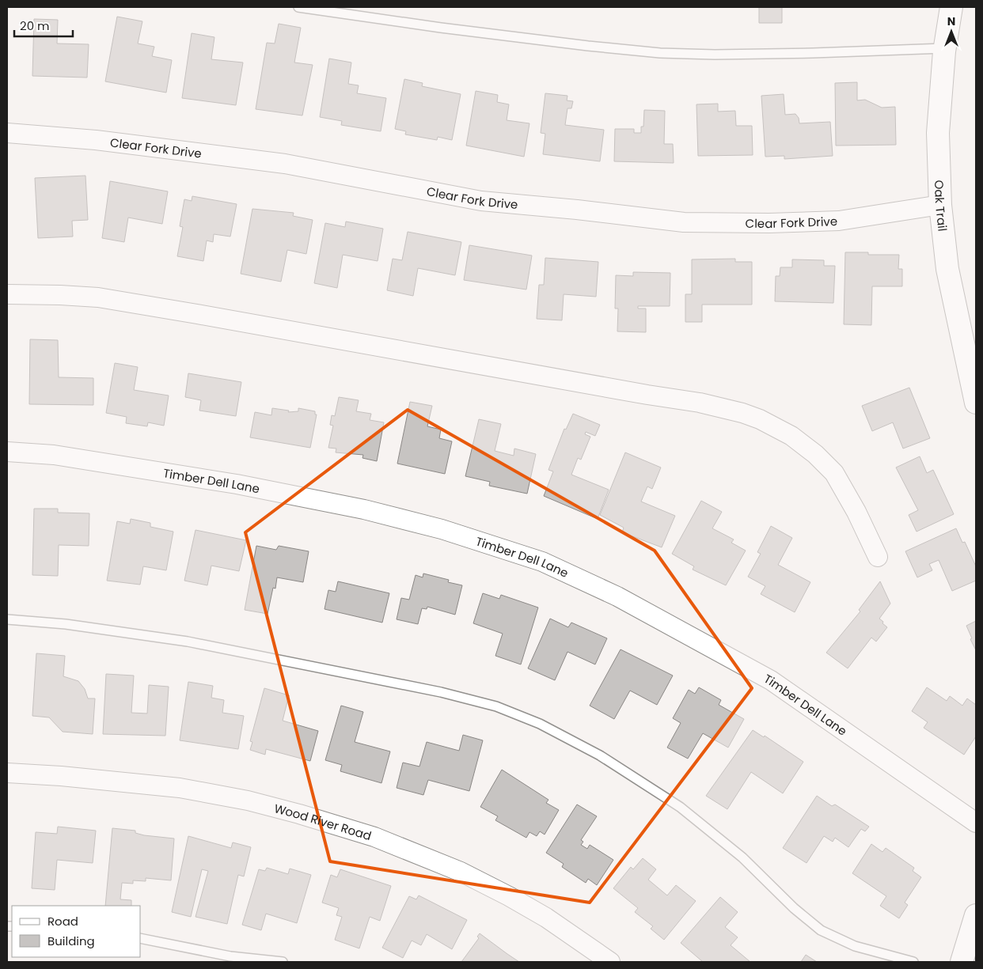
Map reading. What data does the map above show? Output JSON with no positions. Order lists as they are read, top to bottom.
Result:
{
  "streets": {
    "street": [
      "Clear Fork Drive",
      "Oak Trail",
      "Timber Dell Lane",
      "Wood River Road"
    ]
  },
  "crossings": [
    ["Clear Fork Drive", "Oak Trail"]
  ],
  "legend": ["Road", "Building"],
  "scale_bar": "20 m",
  "north": "top"
}
